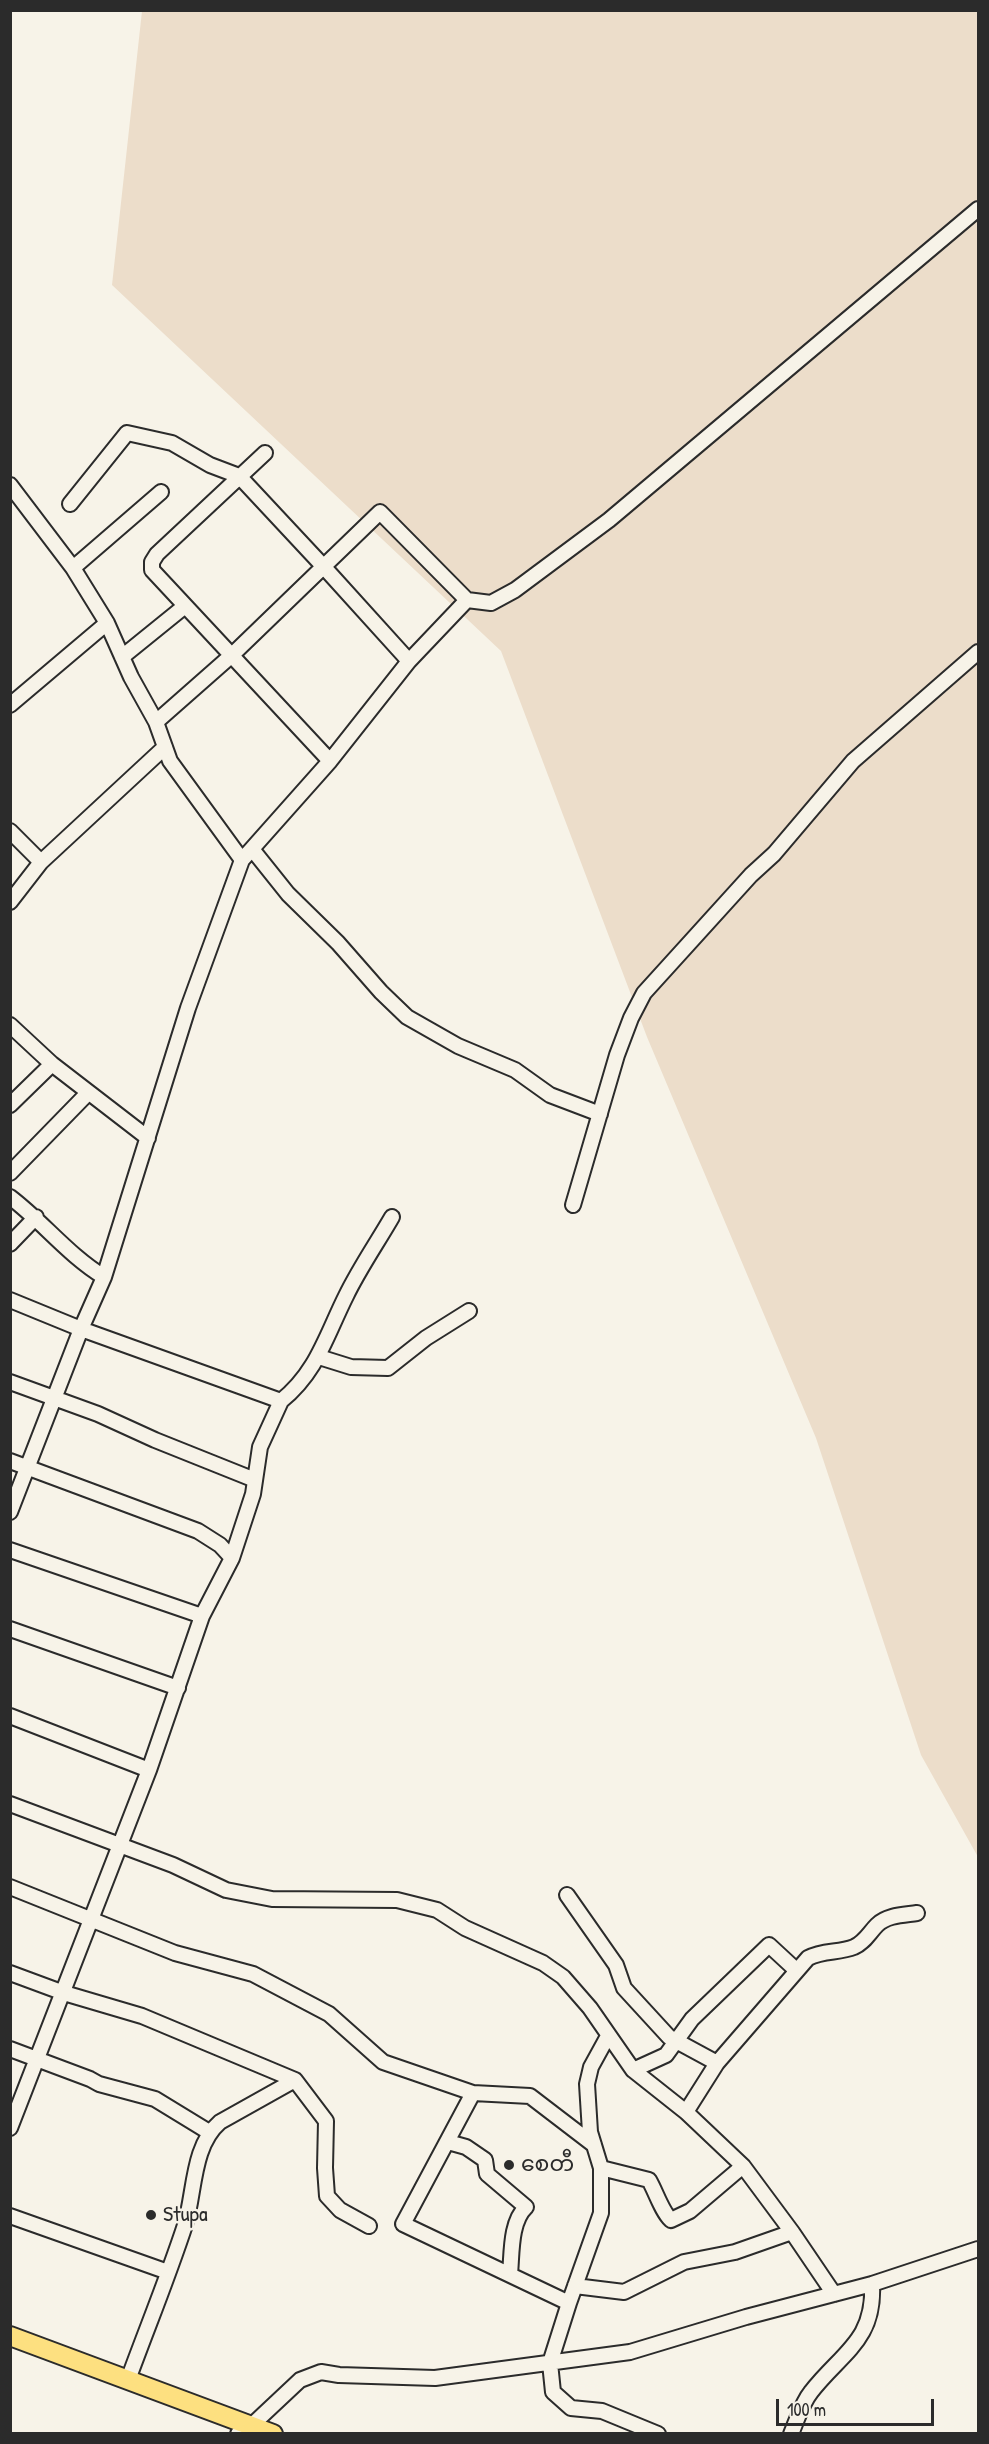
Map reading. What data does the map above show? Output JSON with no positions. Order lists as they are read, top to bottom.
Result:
{
  "places": ["စေတီ", "Stupa"],
  "scale_bar": "100 m"
}
